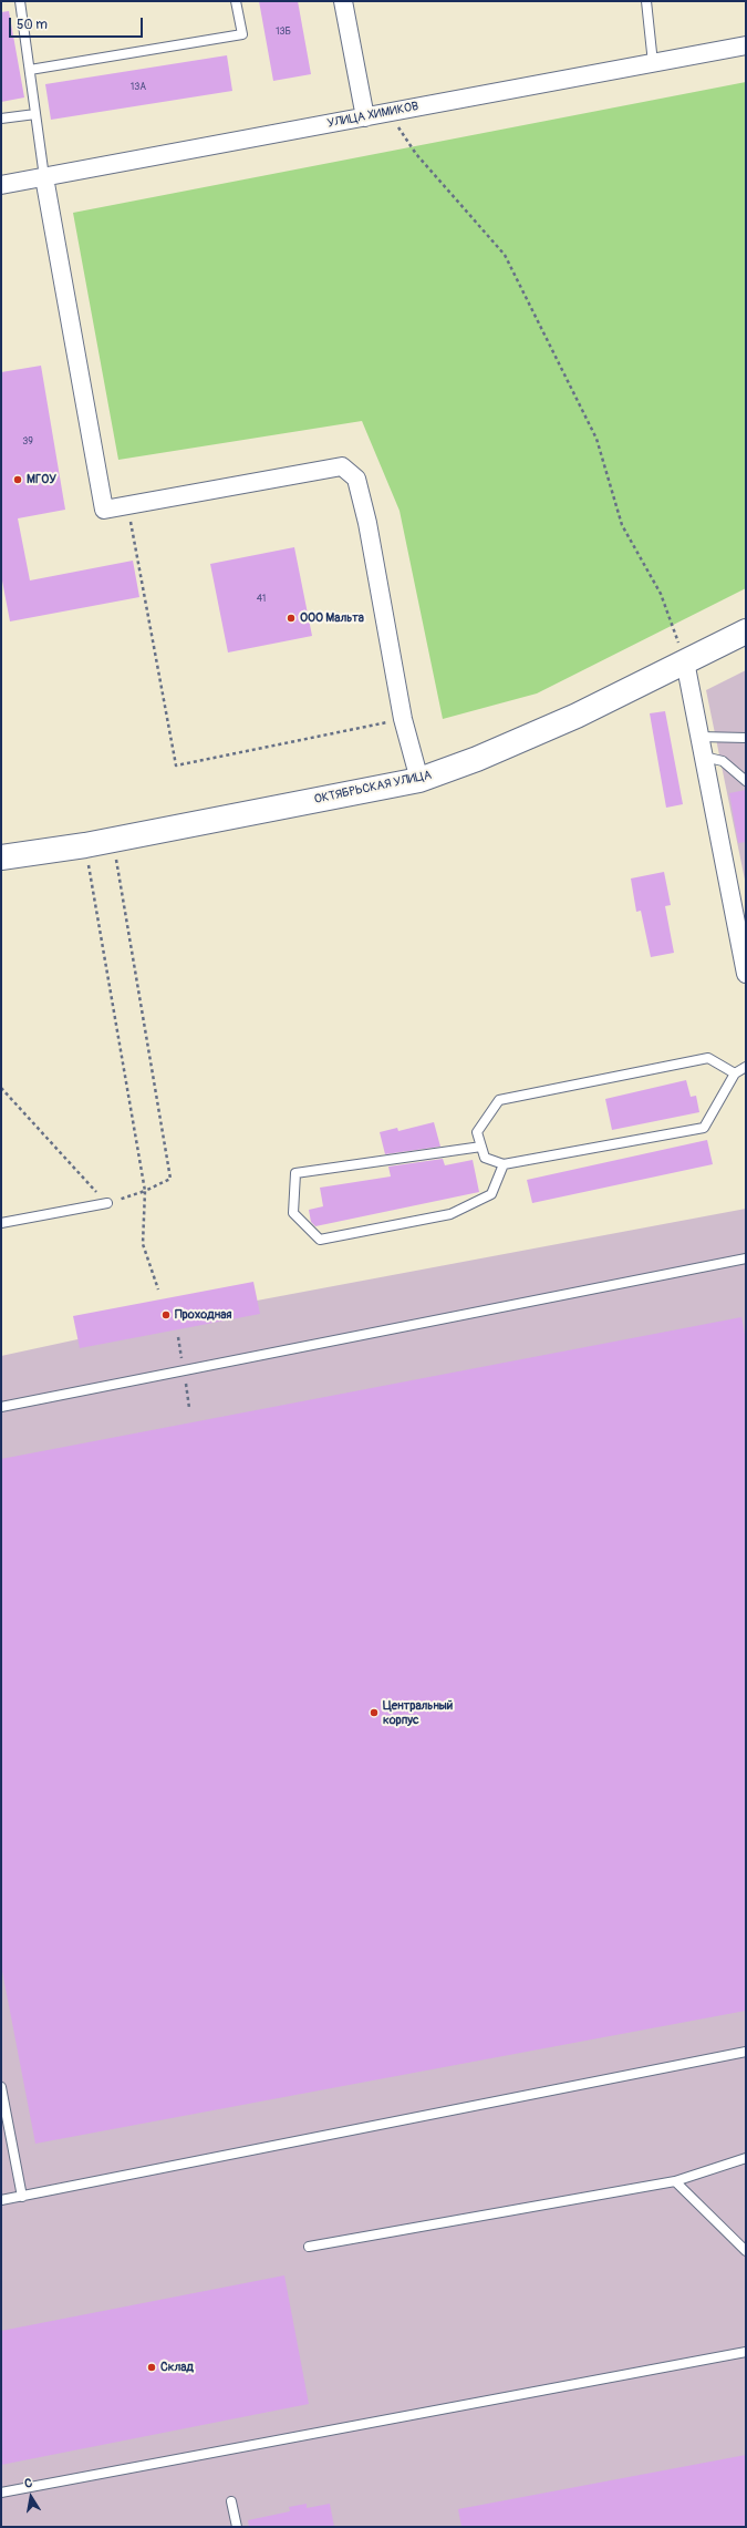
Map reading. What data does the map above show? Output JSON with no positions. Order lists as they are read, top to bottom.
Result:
{
  "streets": {
    "main road": ["ОКТЯБРЬСКАЯ УЛИЦА"],
    "street": ["УЛИЦА ХИМИКОВ"]
  },
  "places": [
    "МГОУ",
    "ООО Мальта",
    "Проходная",
    "Центральный корпус",
    "Склад"
  ],
  "house_numbers": [
    "13Б",
    "13А",
    "39",
    "41"
  ],
  "scale_bar": "50 m",
  "north": "top"
}
